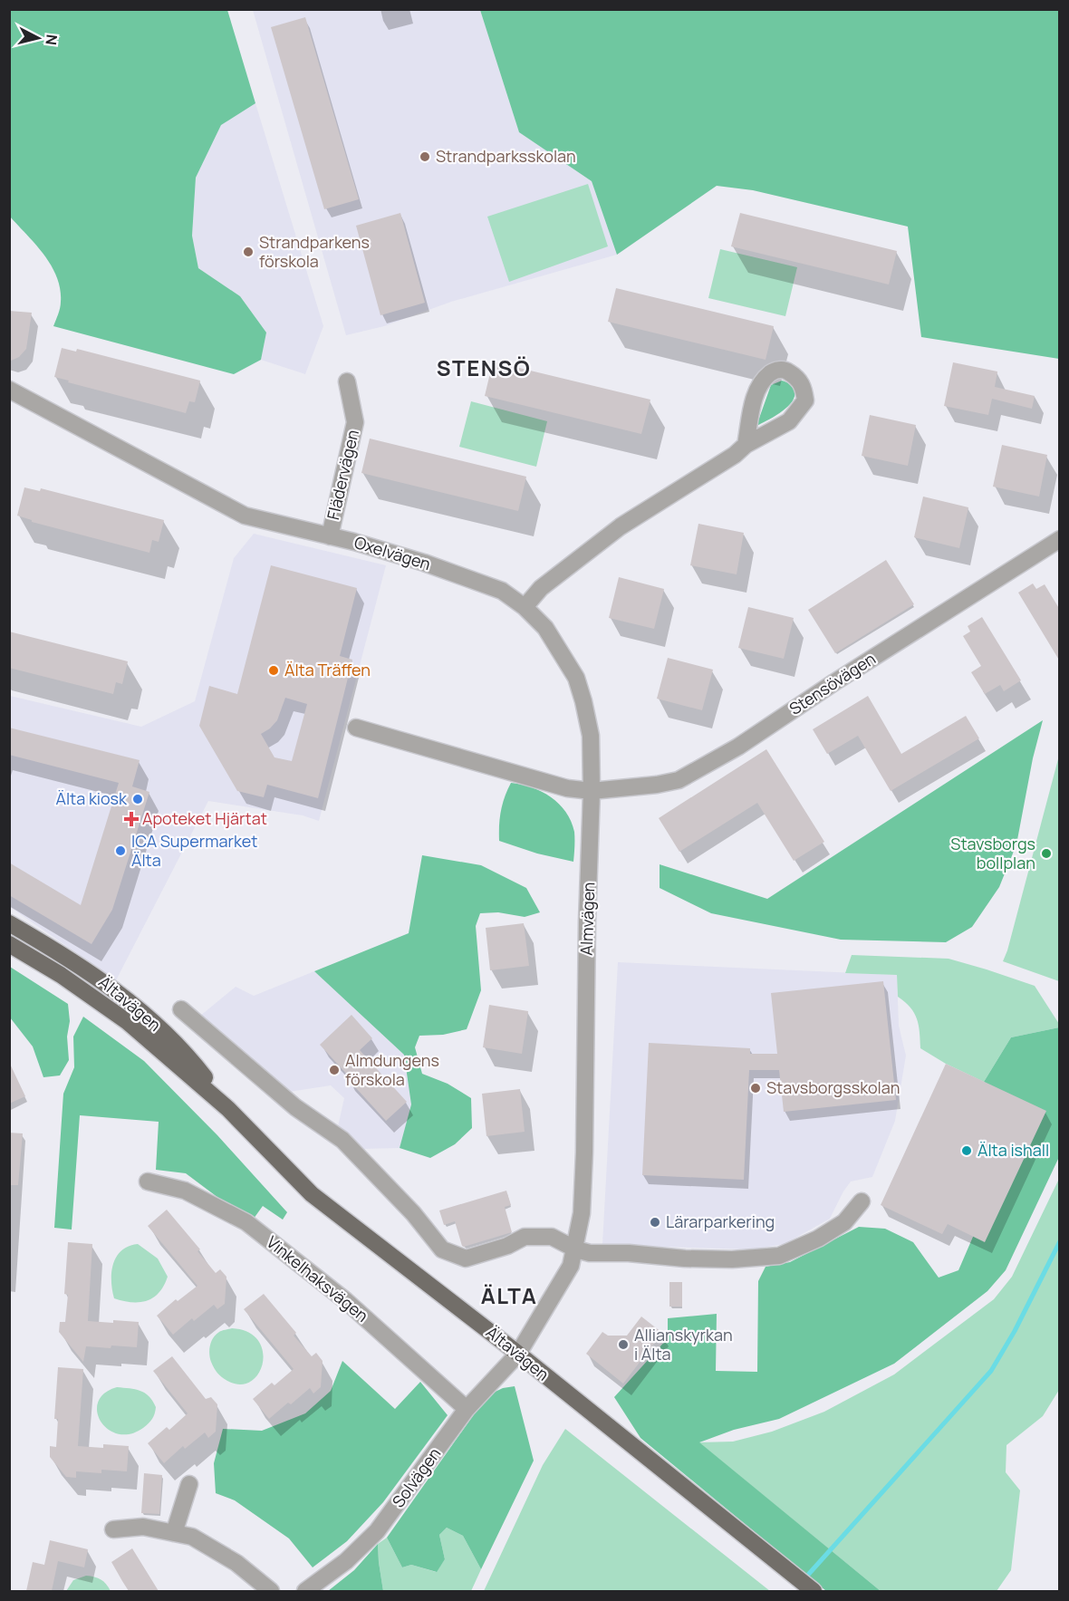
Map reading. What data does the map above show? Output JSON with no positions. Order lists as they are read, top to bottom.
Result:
{
  "streets": {
    "main road": ["Ältavägen"],
    "street": [
      "Flädervägen",
      "Oxelvägen",
      "Stensövägen",
      "Almvägen",
      "Vinkelhaksvägen",
      "Solvägen"
    ]
  },
  "crossings": [
    ["Flädervägen", "Oxelvägen"],
    ["Oxelvägen", "Almvägen"],
    ["Stensövägen", "Almvägen"],
    ["Almvägen", "Ältavägen"],
    ["Almvägen", "Solvägen"],
    ["Ältavägen", "Solvägen"],
    ["Vinkelhaksvägen", "Solvägen"]
  ],
  "districts": ["STENSÖ", "ÄLTA"],
  "places": {
    "other": [
      "Strandparksskolan",
      "Strandparkens förskola",
      "Älta Träffen",
      "Älta kiosk",
      "ICA Supermarket Älta",
      "Stavsborgs bollplan",
      "Almdungens förskola",
      "Stavsborgsskolan",
      "Älta ishall",
      "Lärarparkering",
      "Allianskyrkan i Älta"
    ],
    "health": ["Apoteket Hjärtat"]
  },
  "north": "right"
}
